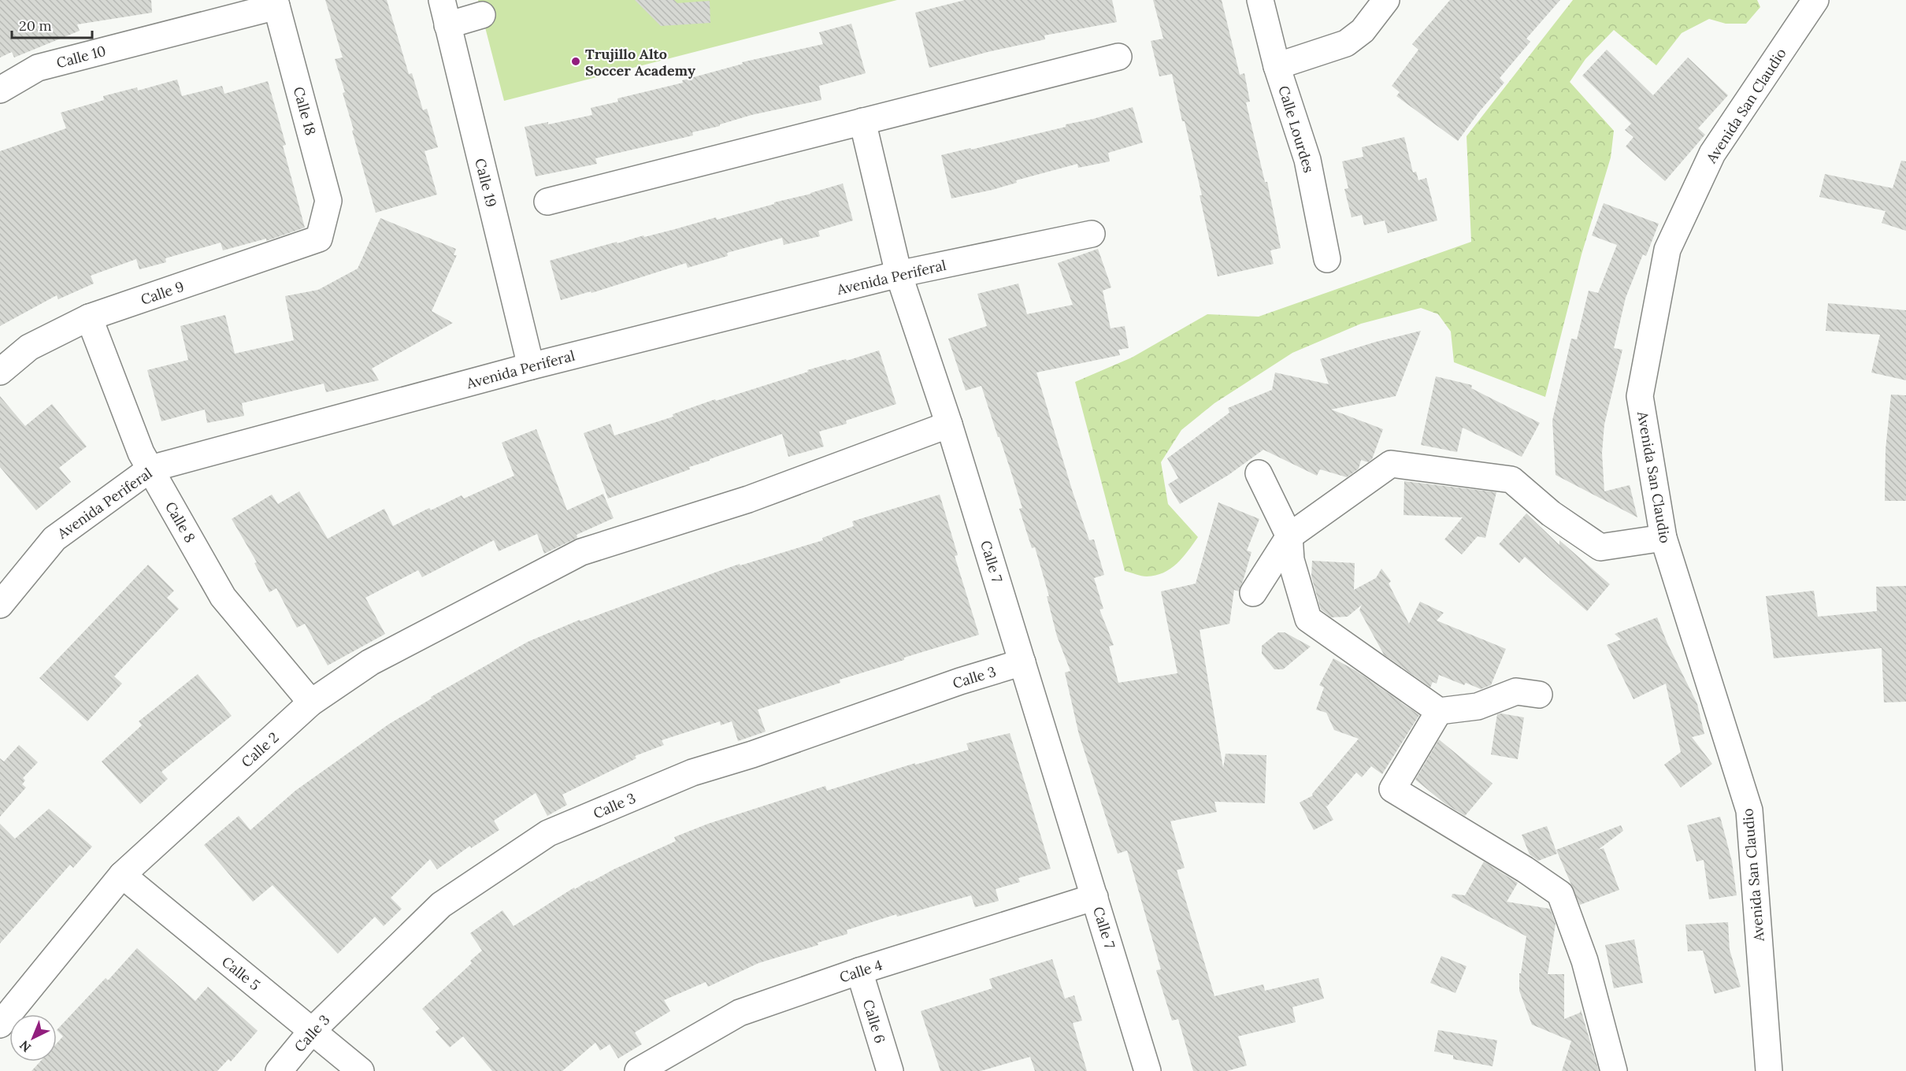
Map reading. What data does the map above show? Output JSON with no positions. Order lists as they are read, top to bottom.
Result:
{
  "streets": {
    "street": [
      "Calle 10",
      "Avenida San Claudio",
      "Calle 18",
      "Calle Lourdes",
      "Calle 19",
      "Avenida Periferal",
      "Calle 9",
      "Calle 8",
      "Calle 7",
      "Calle 3",
      "Calle 2",
      "Calle 4",
      "Calle 5",
      "Calle 6"
    ]
  },
  "crossings": [
    ["Calle 10", "Calle 18"],
    ["Calle 18", "Calle 9"],
    ["Calle 19", "Avenida Periferal"],
    ["Avenida Periferal", "Calle 8"],
    ["Avenida Periferal", "Calle 7"],
    ["Calle 9", "Calle 8"],
    ["Calle 8", "Calle 2"],
    ["Calle 7", "Calle 3"],
    ["Calle 7", "Calle 2"],
    ["Calle 7", "Calle 4"],
    ["Calle 3", "Calle 5"],
    ["Calle 2", "Calle 5"],
    ["Calle 4", "Calle 6"]
  ],
  "places": ["Trujillo Alto Soccer Academy"],
  "scale_bar": "20 m",
  "north": "bottom left"
}
